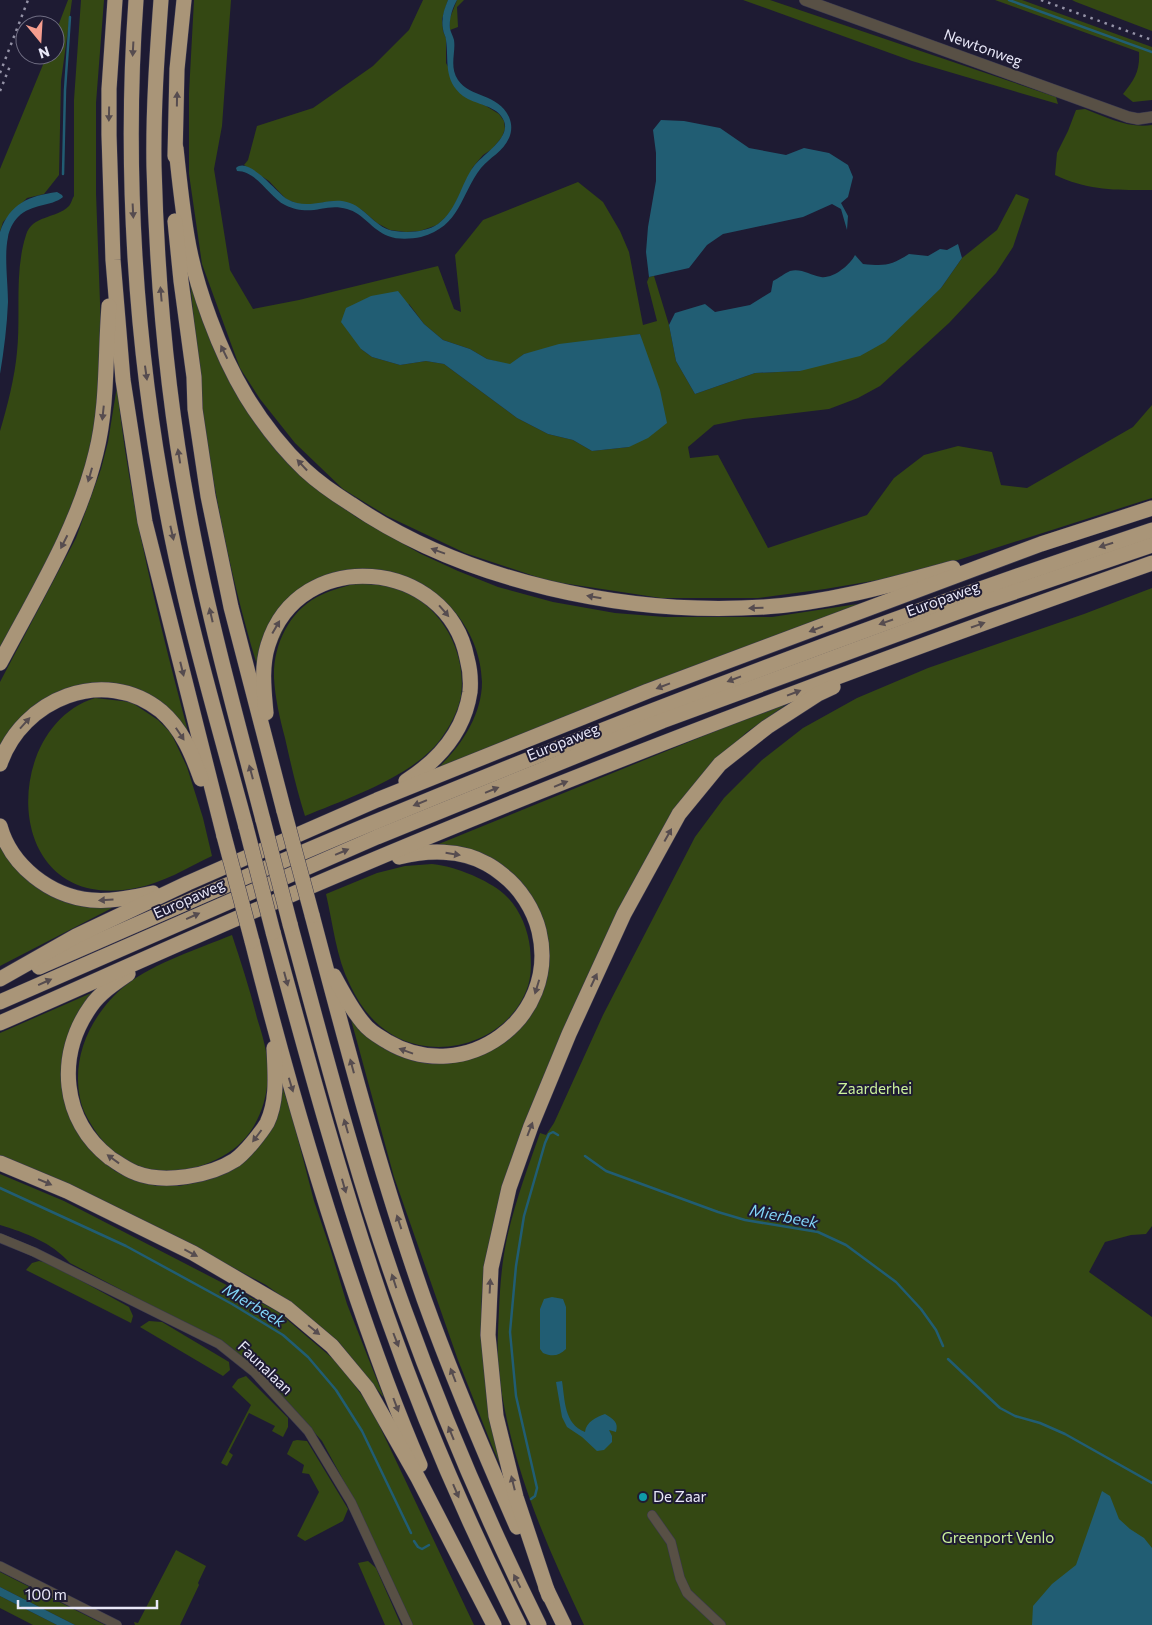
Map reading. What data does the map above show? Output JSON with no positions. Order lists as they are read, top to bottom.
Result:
{
  "streets": {
    "highway": ["Europaweg"],
    "street": ["Newtonweg", "Faunalaan"]
  },
  "water": ["Mierbeek"],
  "parks": ["Zaarderhei", "Greenport Venlo"],
  "places": ["De Zaar"],
  "scale_bar": "100 m",
  "north": "bottom"
}
